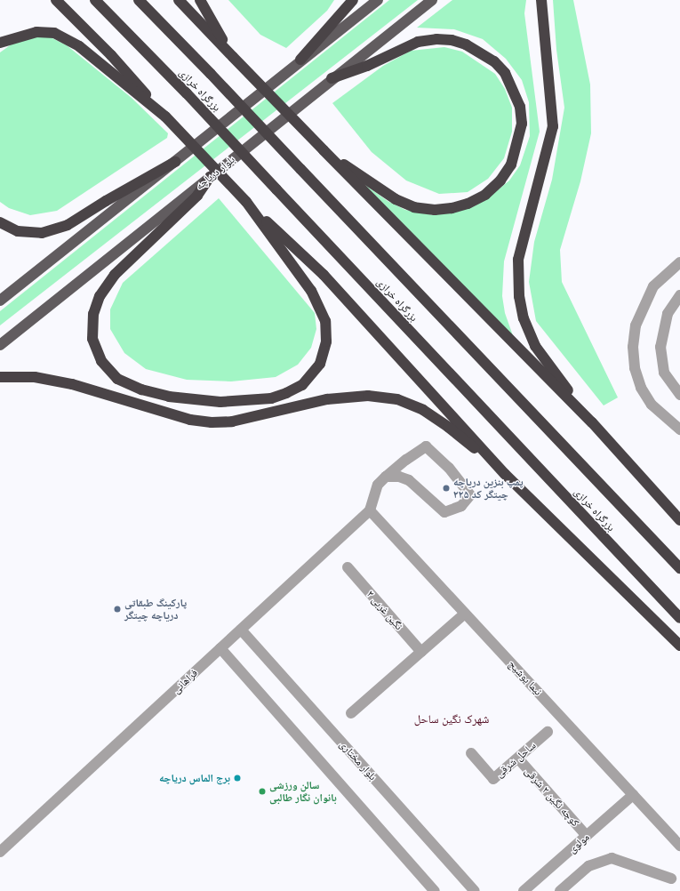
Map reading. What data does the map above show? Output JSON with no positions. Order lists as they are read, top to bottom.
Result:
{
  "streets": {
    "highway": ["بزرگراه خرازی"],
    "main road": ["بلوار دریاچه"],
    "street": [
      "نگین غربی ۲",
      "نیما یوشیج",
      "فراهانی",
      "ساحل شرقی",
      "بلوار مختاری",
      "کوچه نگین ۲ شرقی",
      "مولوی"
    ]
  },
  "crossings": [
    ["نیما یوشیج", "فراهانی"],
    ["نیما یوشیج", "مولوی"],
    ["فراهانی", "بلوار مختاری"],
    ["ساحل شرقی", "کوچه نگین ۲ شرقی"],
    ["کوچه نگین ۲ شرقی", "مولوی"]
  ],
  "districts": ["شهرک نگین ساحل"],
  "places": [
    "پمپ بنزین دریاچه چیتگر کد ۲۲۵",
    "پارکینگ طبقاتی دریاچه چیتگر",
    "برج الماس دریاچه",
    "سالن ورزشی بانوان نگار طالبی"
  ]
}
